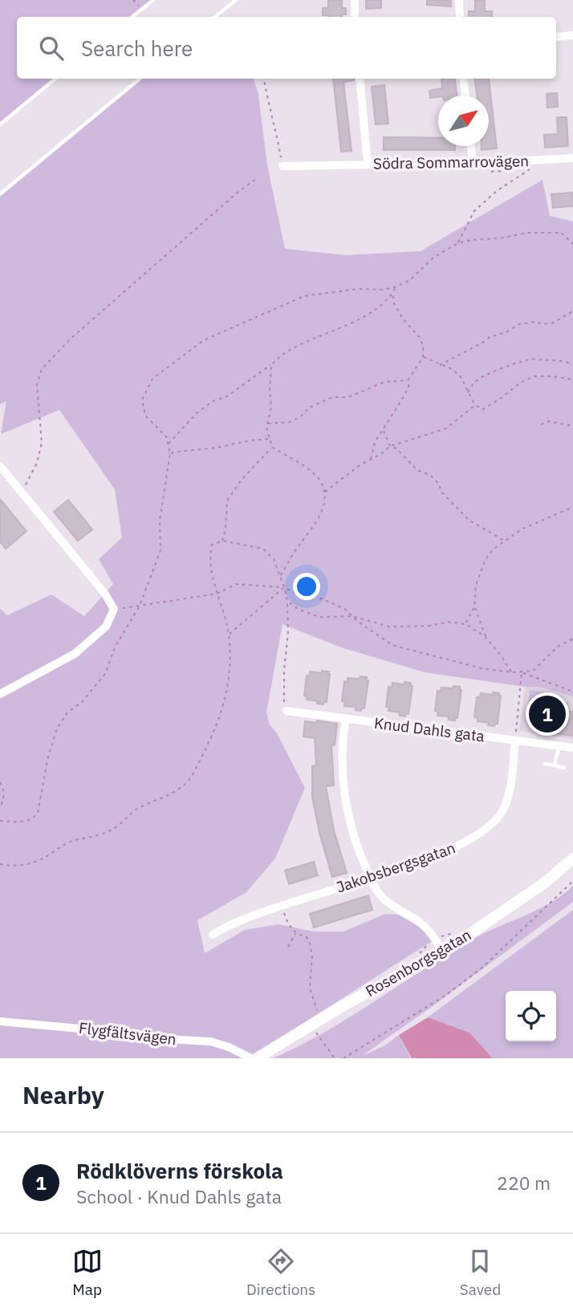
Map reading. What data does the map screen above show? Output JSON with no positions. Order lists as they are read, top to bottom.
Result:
{
  "streets": {
    "street": [
      "Södra Sommarrovägen",
      "Knud Dahls gata",
      "Jakobsbergsgatan",
      "Rosenborgsgatan",
      "Flygfältsvägen"
    ]
  },
  "crossings": [
    ["Knud Dahls gata", "Jakobsbergsgatan"]
  ],
  "north": "top right",
  "page": {
    "search": "Search here",
    "pins": "1",
    "heading": "Nearby",
    "list": [
      {
        "mark": "1",
        "name": "Rödklöverns förskola",
        "note": "School · Knud Dahls gata",
        "value": "220 m"
      }
    ],
    "nav": ["Map", "Directions", "Saved"]
  }
}
